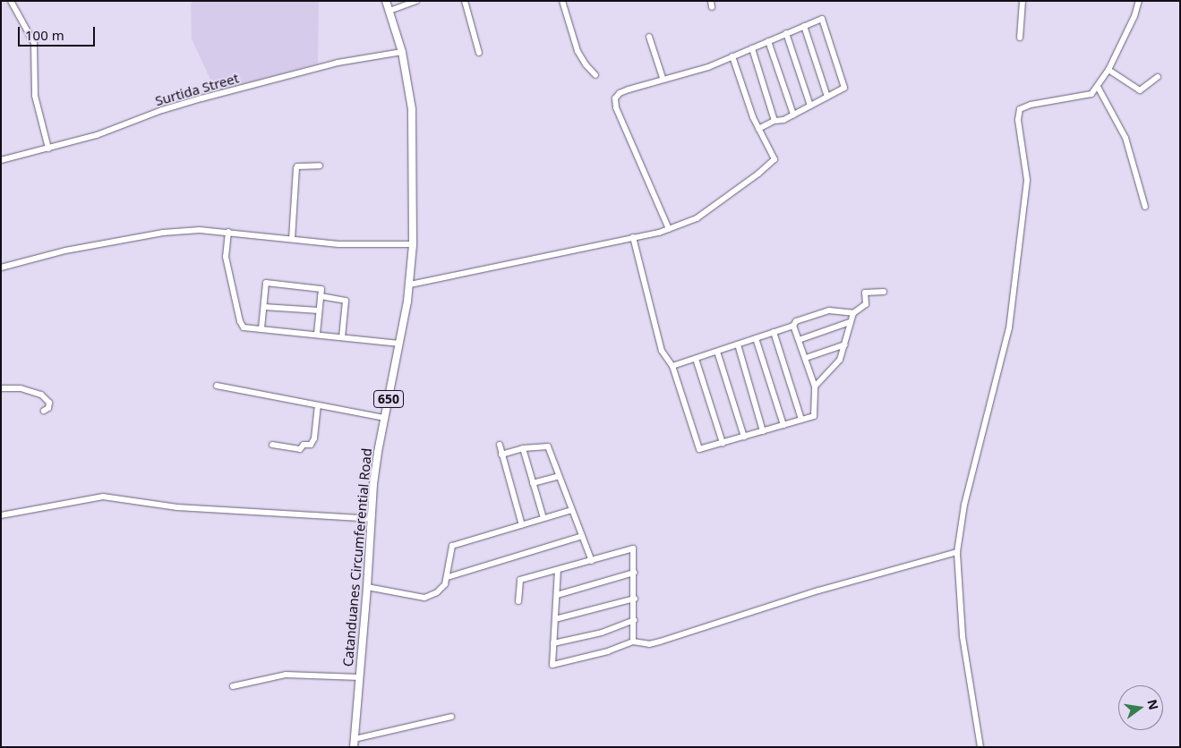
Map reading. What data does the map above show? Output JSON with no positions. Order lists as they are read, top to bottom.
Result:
{
  "streets": {
    "main road": ["650", "Catanduanes Circumferential Road"],
    "street": ["Surtida Street"]
  },
  "crossings": [
    ["Surtida Street", "Catanduanes Circumferential Road"]
  ],
  "scale_bar": "100 m",
  "north": "right"
}
